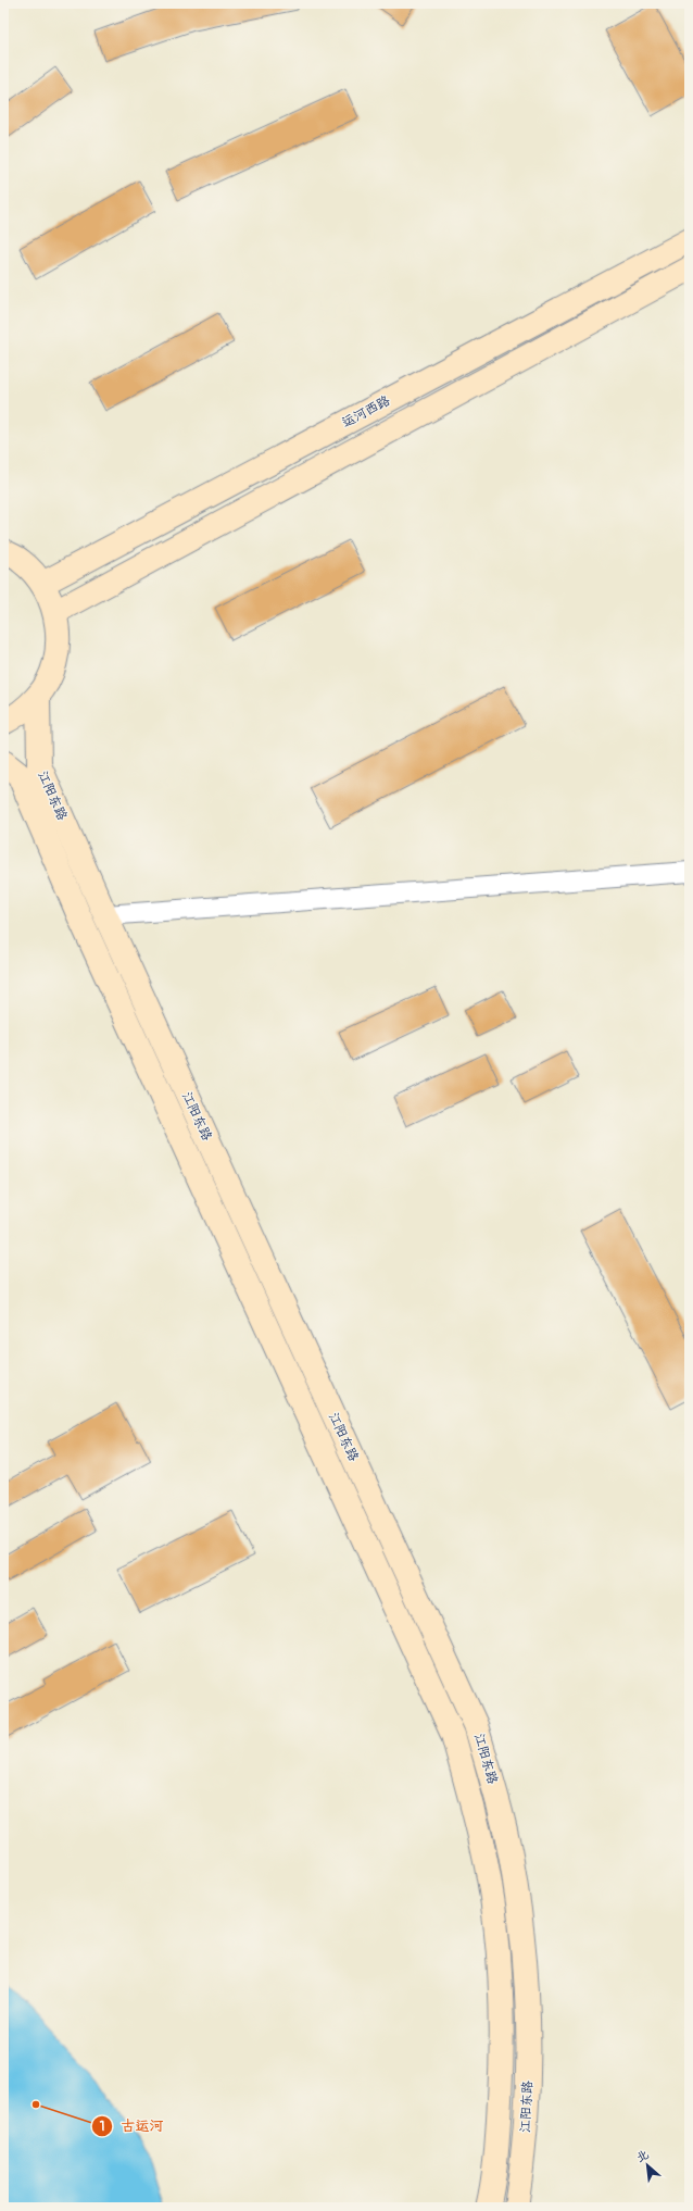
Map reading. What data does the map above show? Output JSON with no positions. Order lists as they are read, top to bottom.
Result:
{
  "streets": {
    "main road": ["运河西路", "江阳东路"]
  },
  "places": ["古运河"],
  "north": "top left"
}
